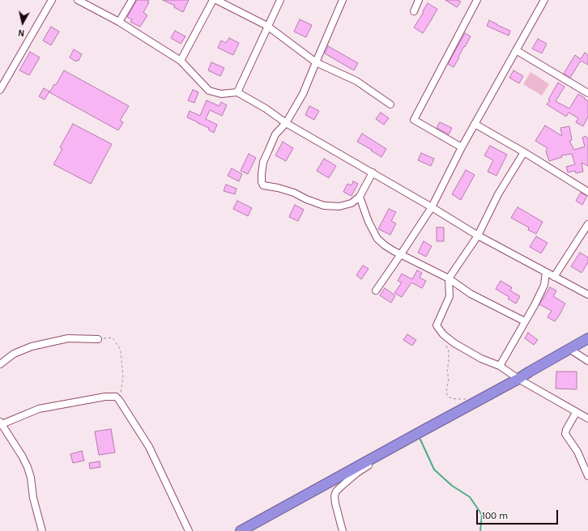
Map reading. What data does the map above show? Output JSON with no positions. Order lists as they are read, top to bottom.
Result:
{
  "scale_bar": "100 m",
  "north": "bottom"
}
